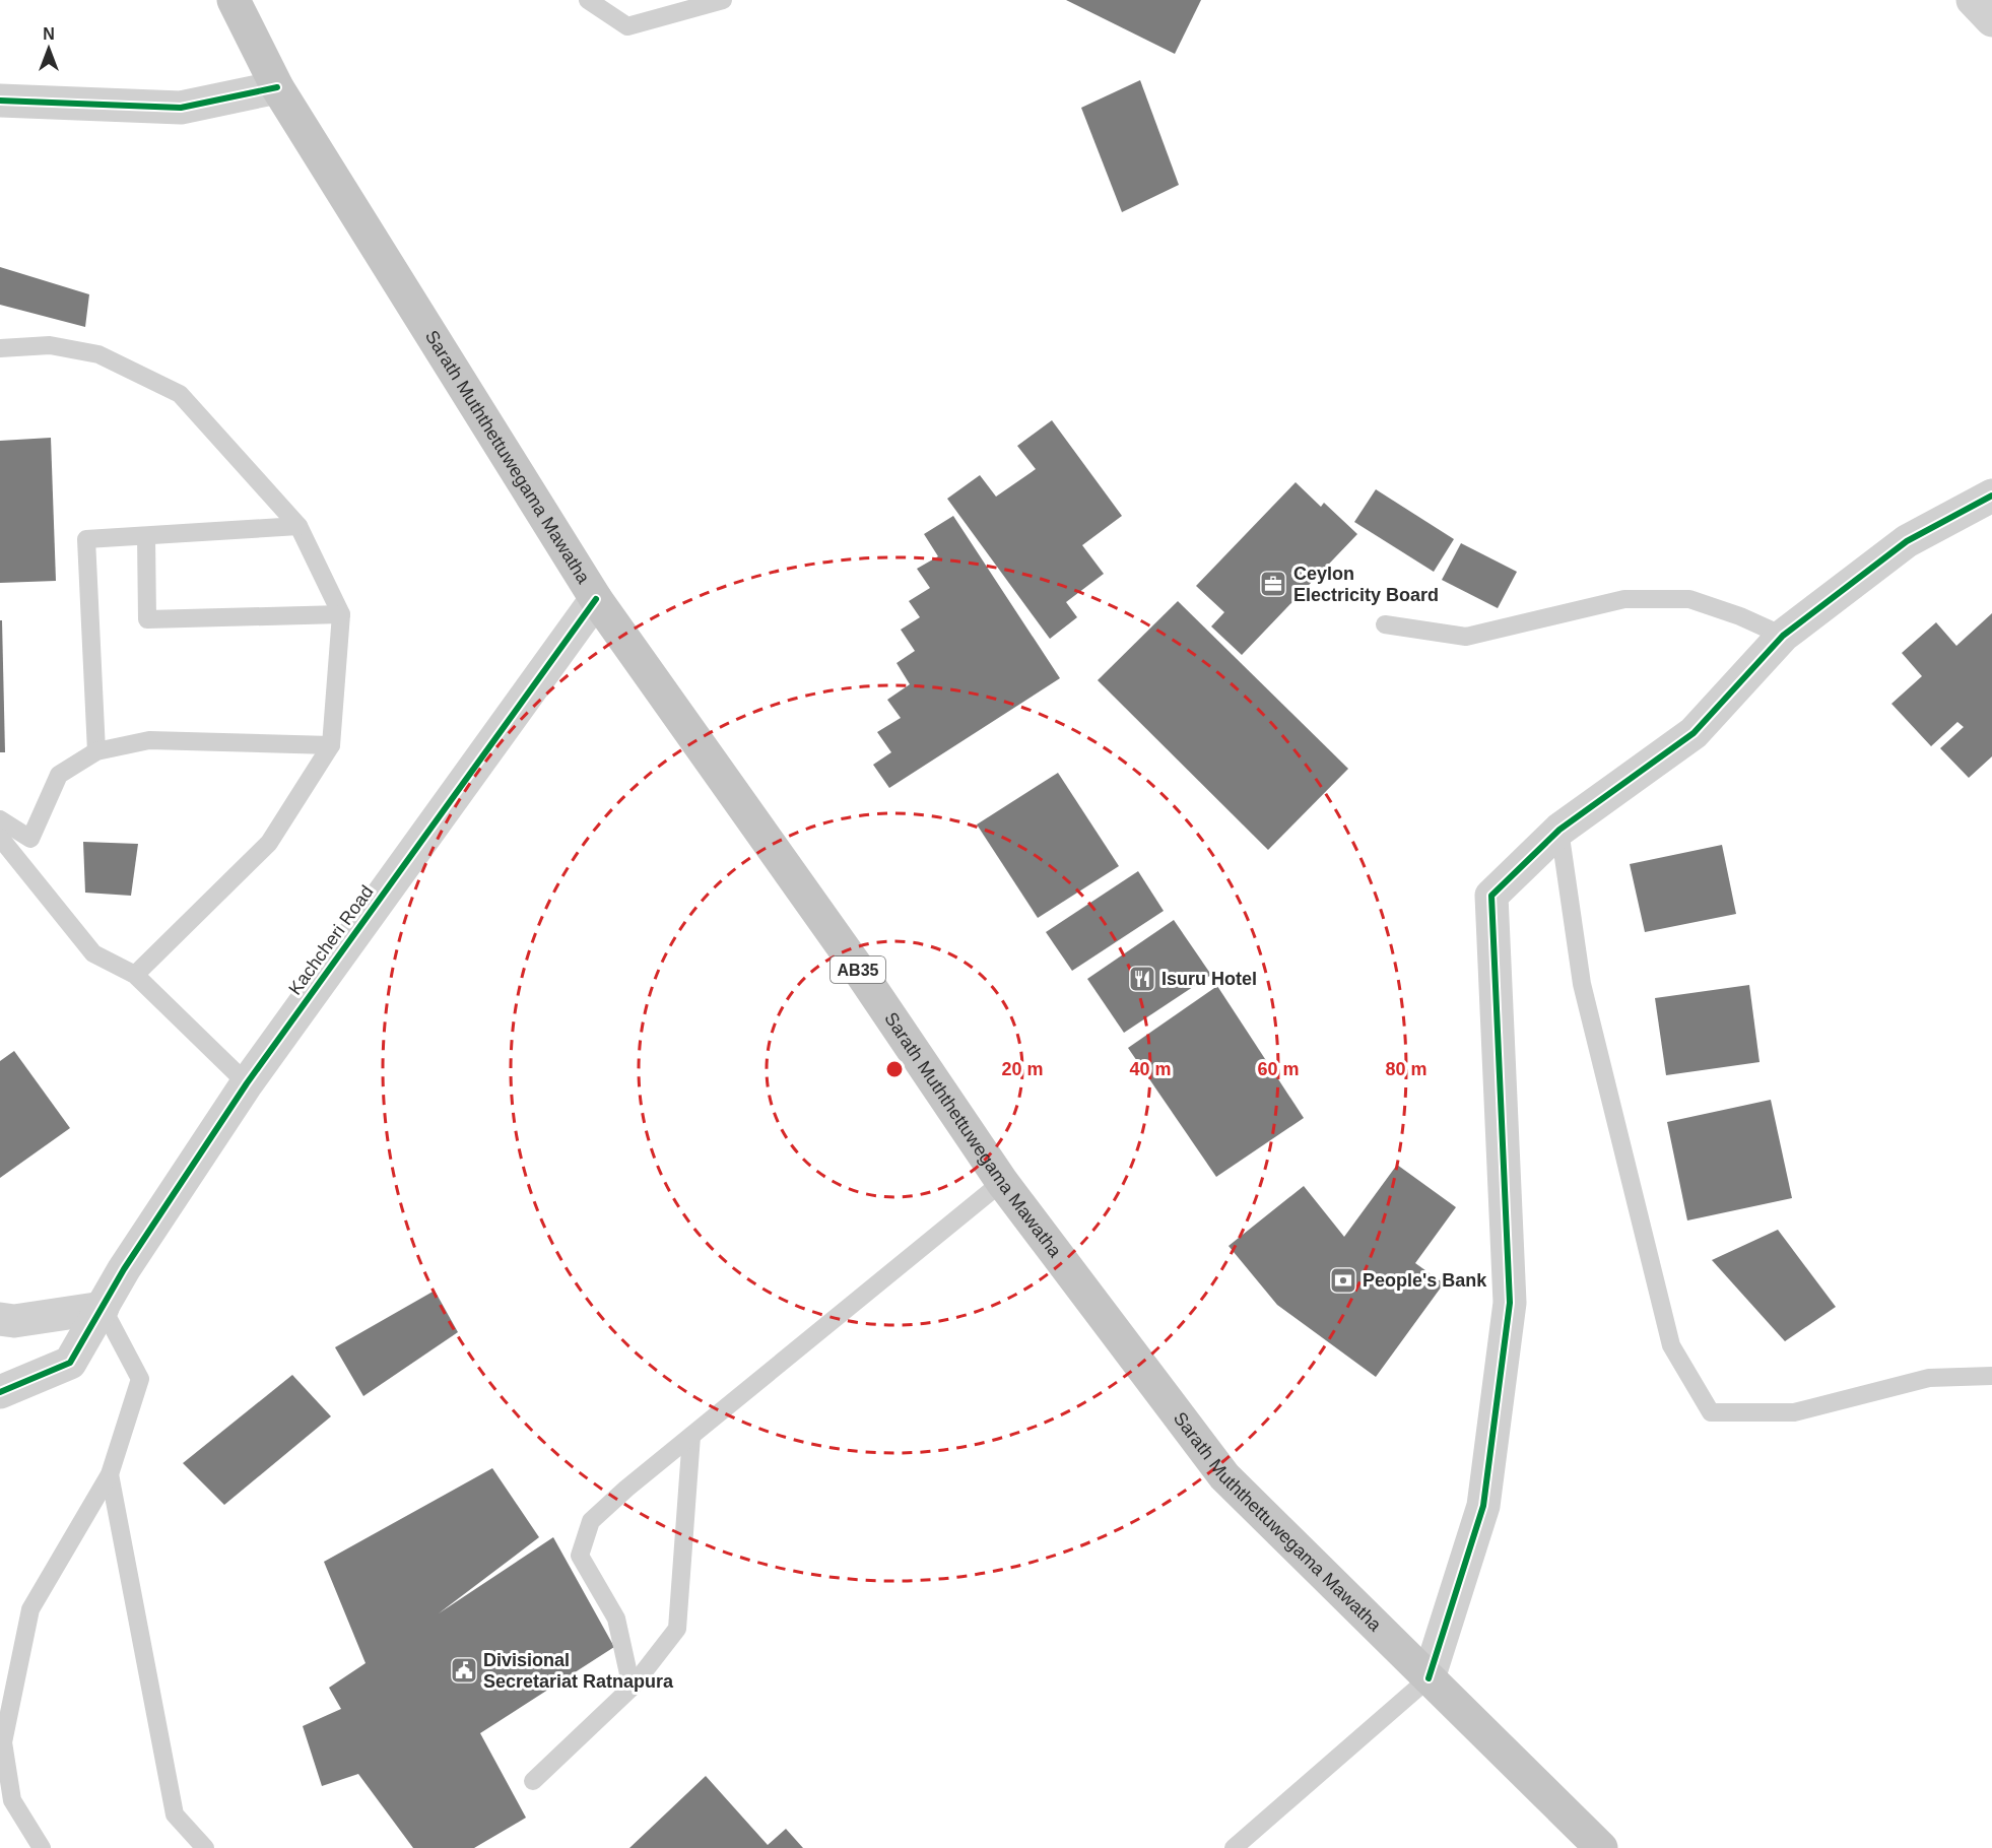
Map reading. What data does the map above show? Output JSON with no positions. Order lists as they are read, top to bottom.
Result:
{
  "streets": {
    "main road": ["Sarath Muththettuwegama Mawatha", "AB35"],
    "street": ["Kachcheri Road"]
  },
  "crossings": [
    ["Sarath Muththettuwegama Mawatha", "Kachcheri Road"]
  ],
  "places": {
    "office": ["Ceylon Electricity Board"],
    "restaurant": ["Isuru Hotel"],
    "bank": ["People's Bank"],
    "public building": ["Divisional Secretariat Ratnapura"]
  },
  "north": "top",
  "rings": [
    "20 m",
    "40 m",
    "60 m",
    "80 m"
  ]
}
